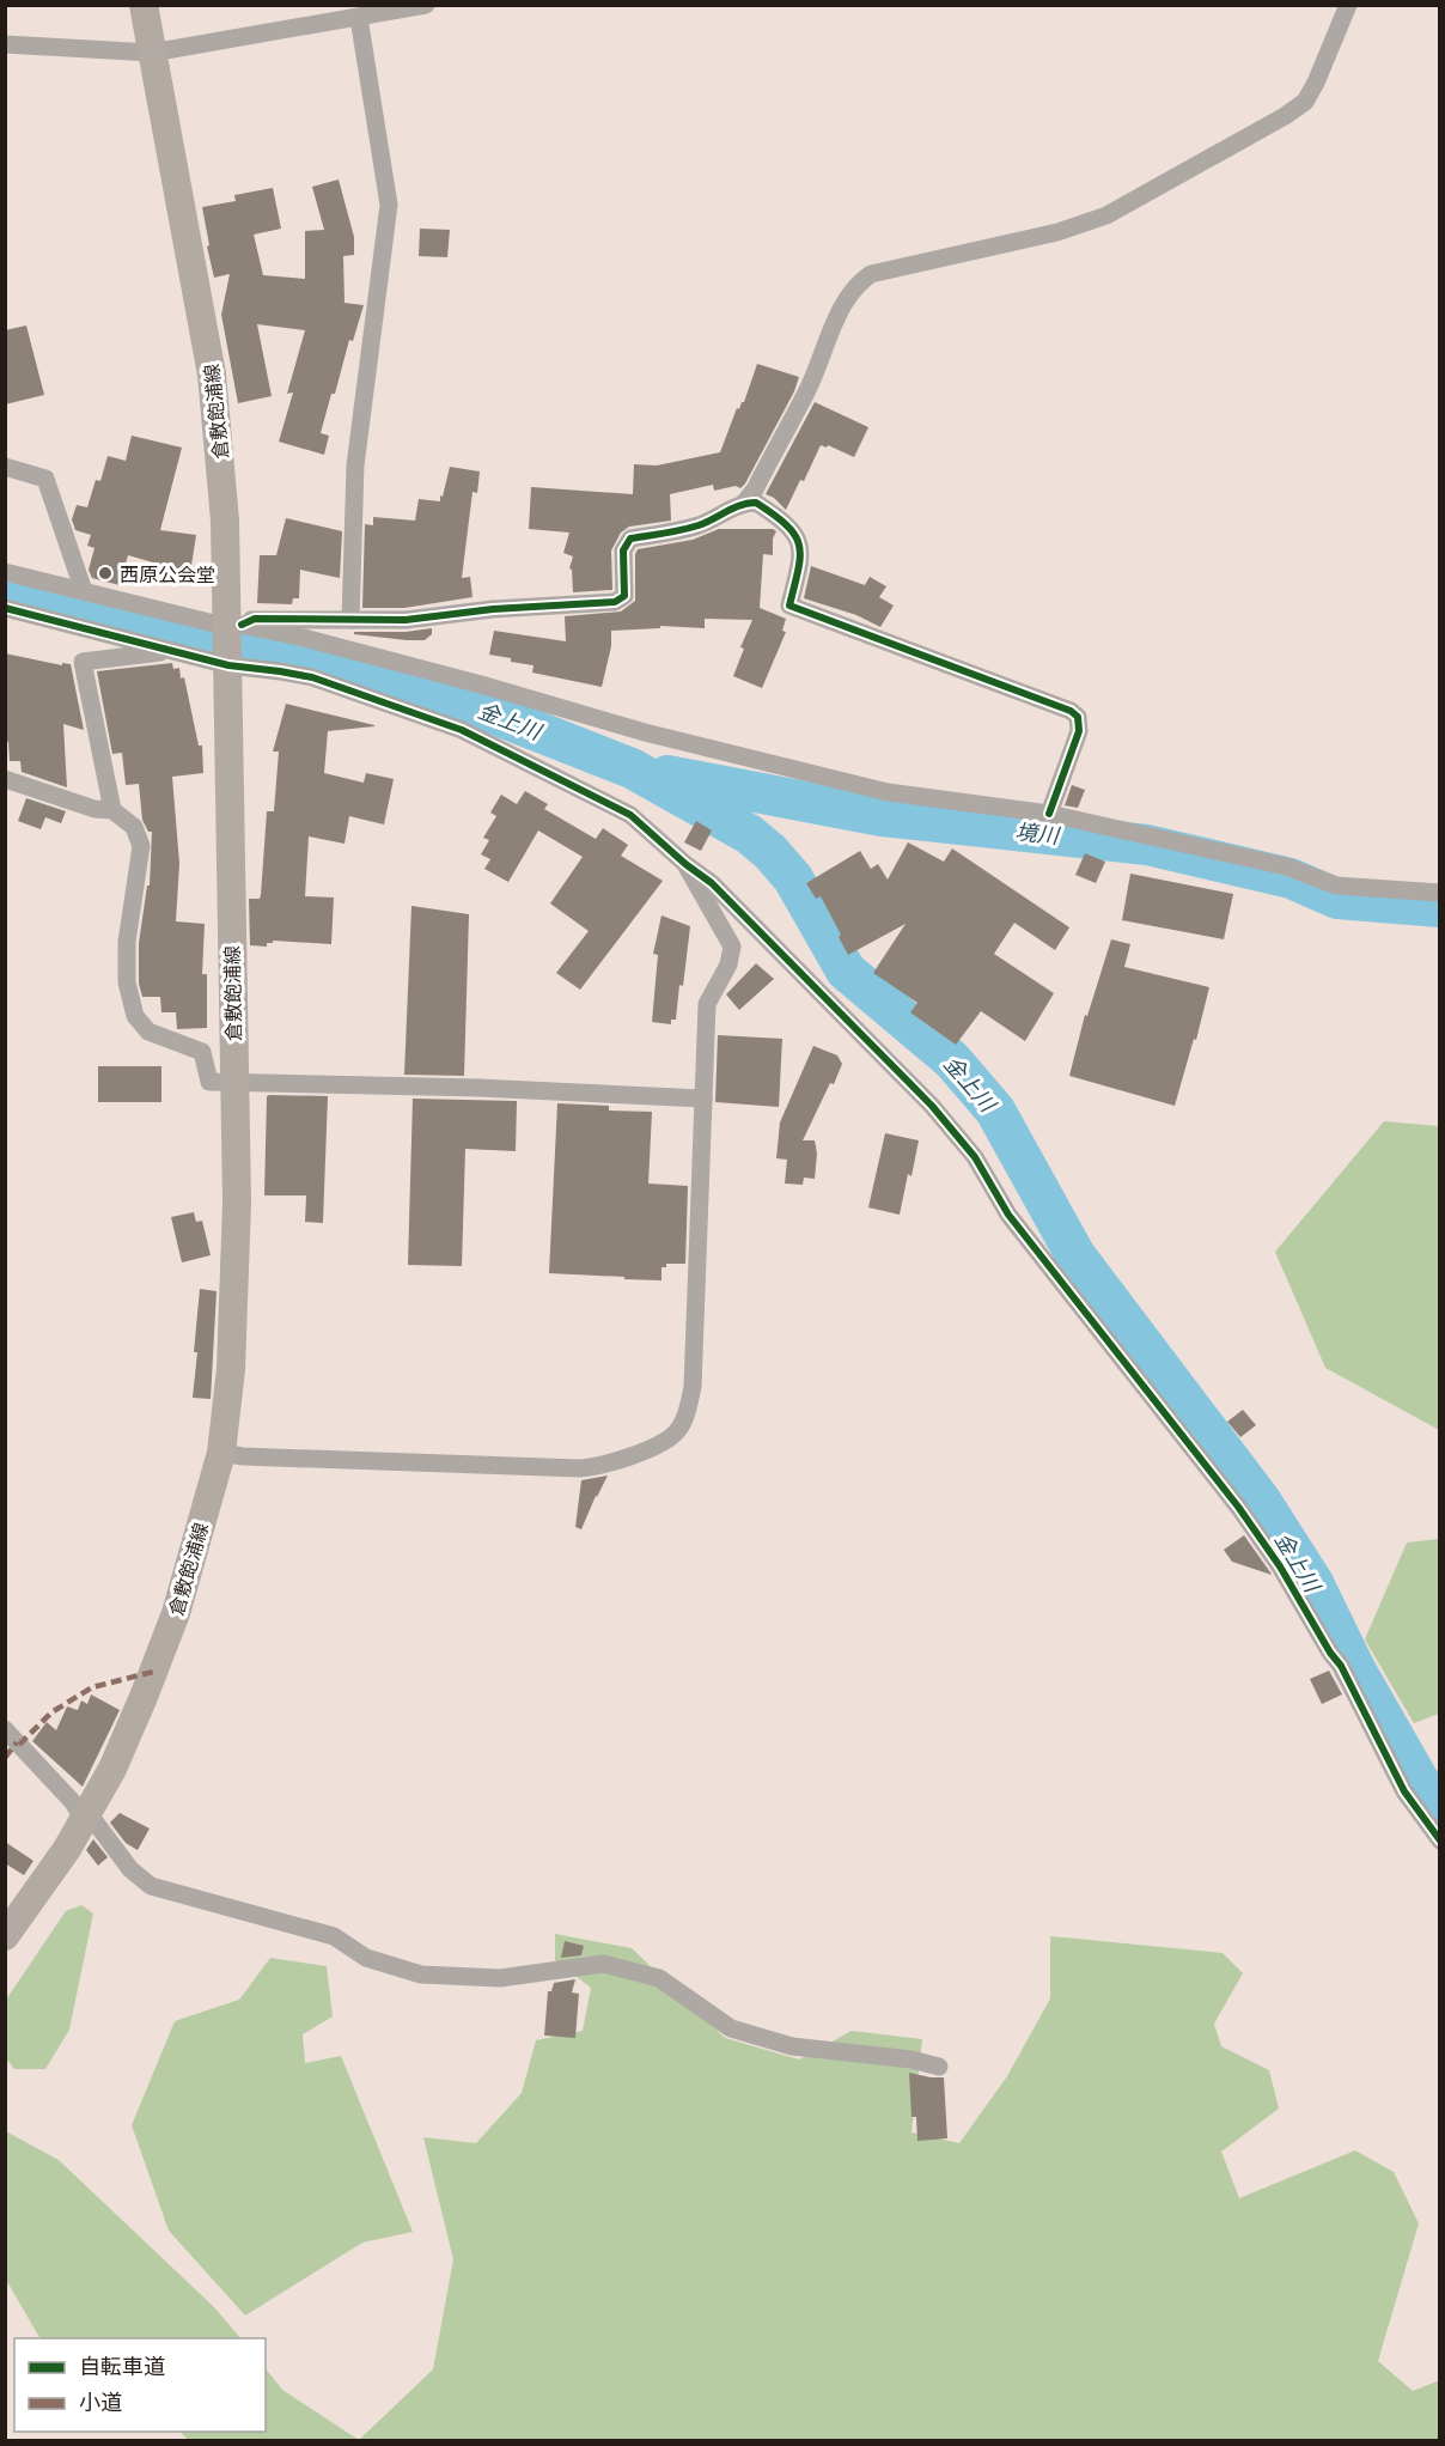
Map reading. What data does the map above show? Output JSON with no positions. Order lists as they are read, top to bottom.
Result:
{
  "streets": {
    "main road": ["倉敷飽浦線"]
  },
  "water": ["金上川", "境川"],
  "places": ["西原公会堂"],
  "legend": ["自転車道", "小道"]
}
